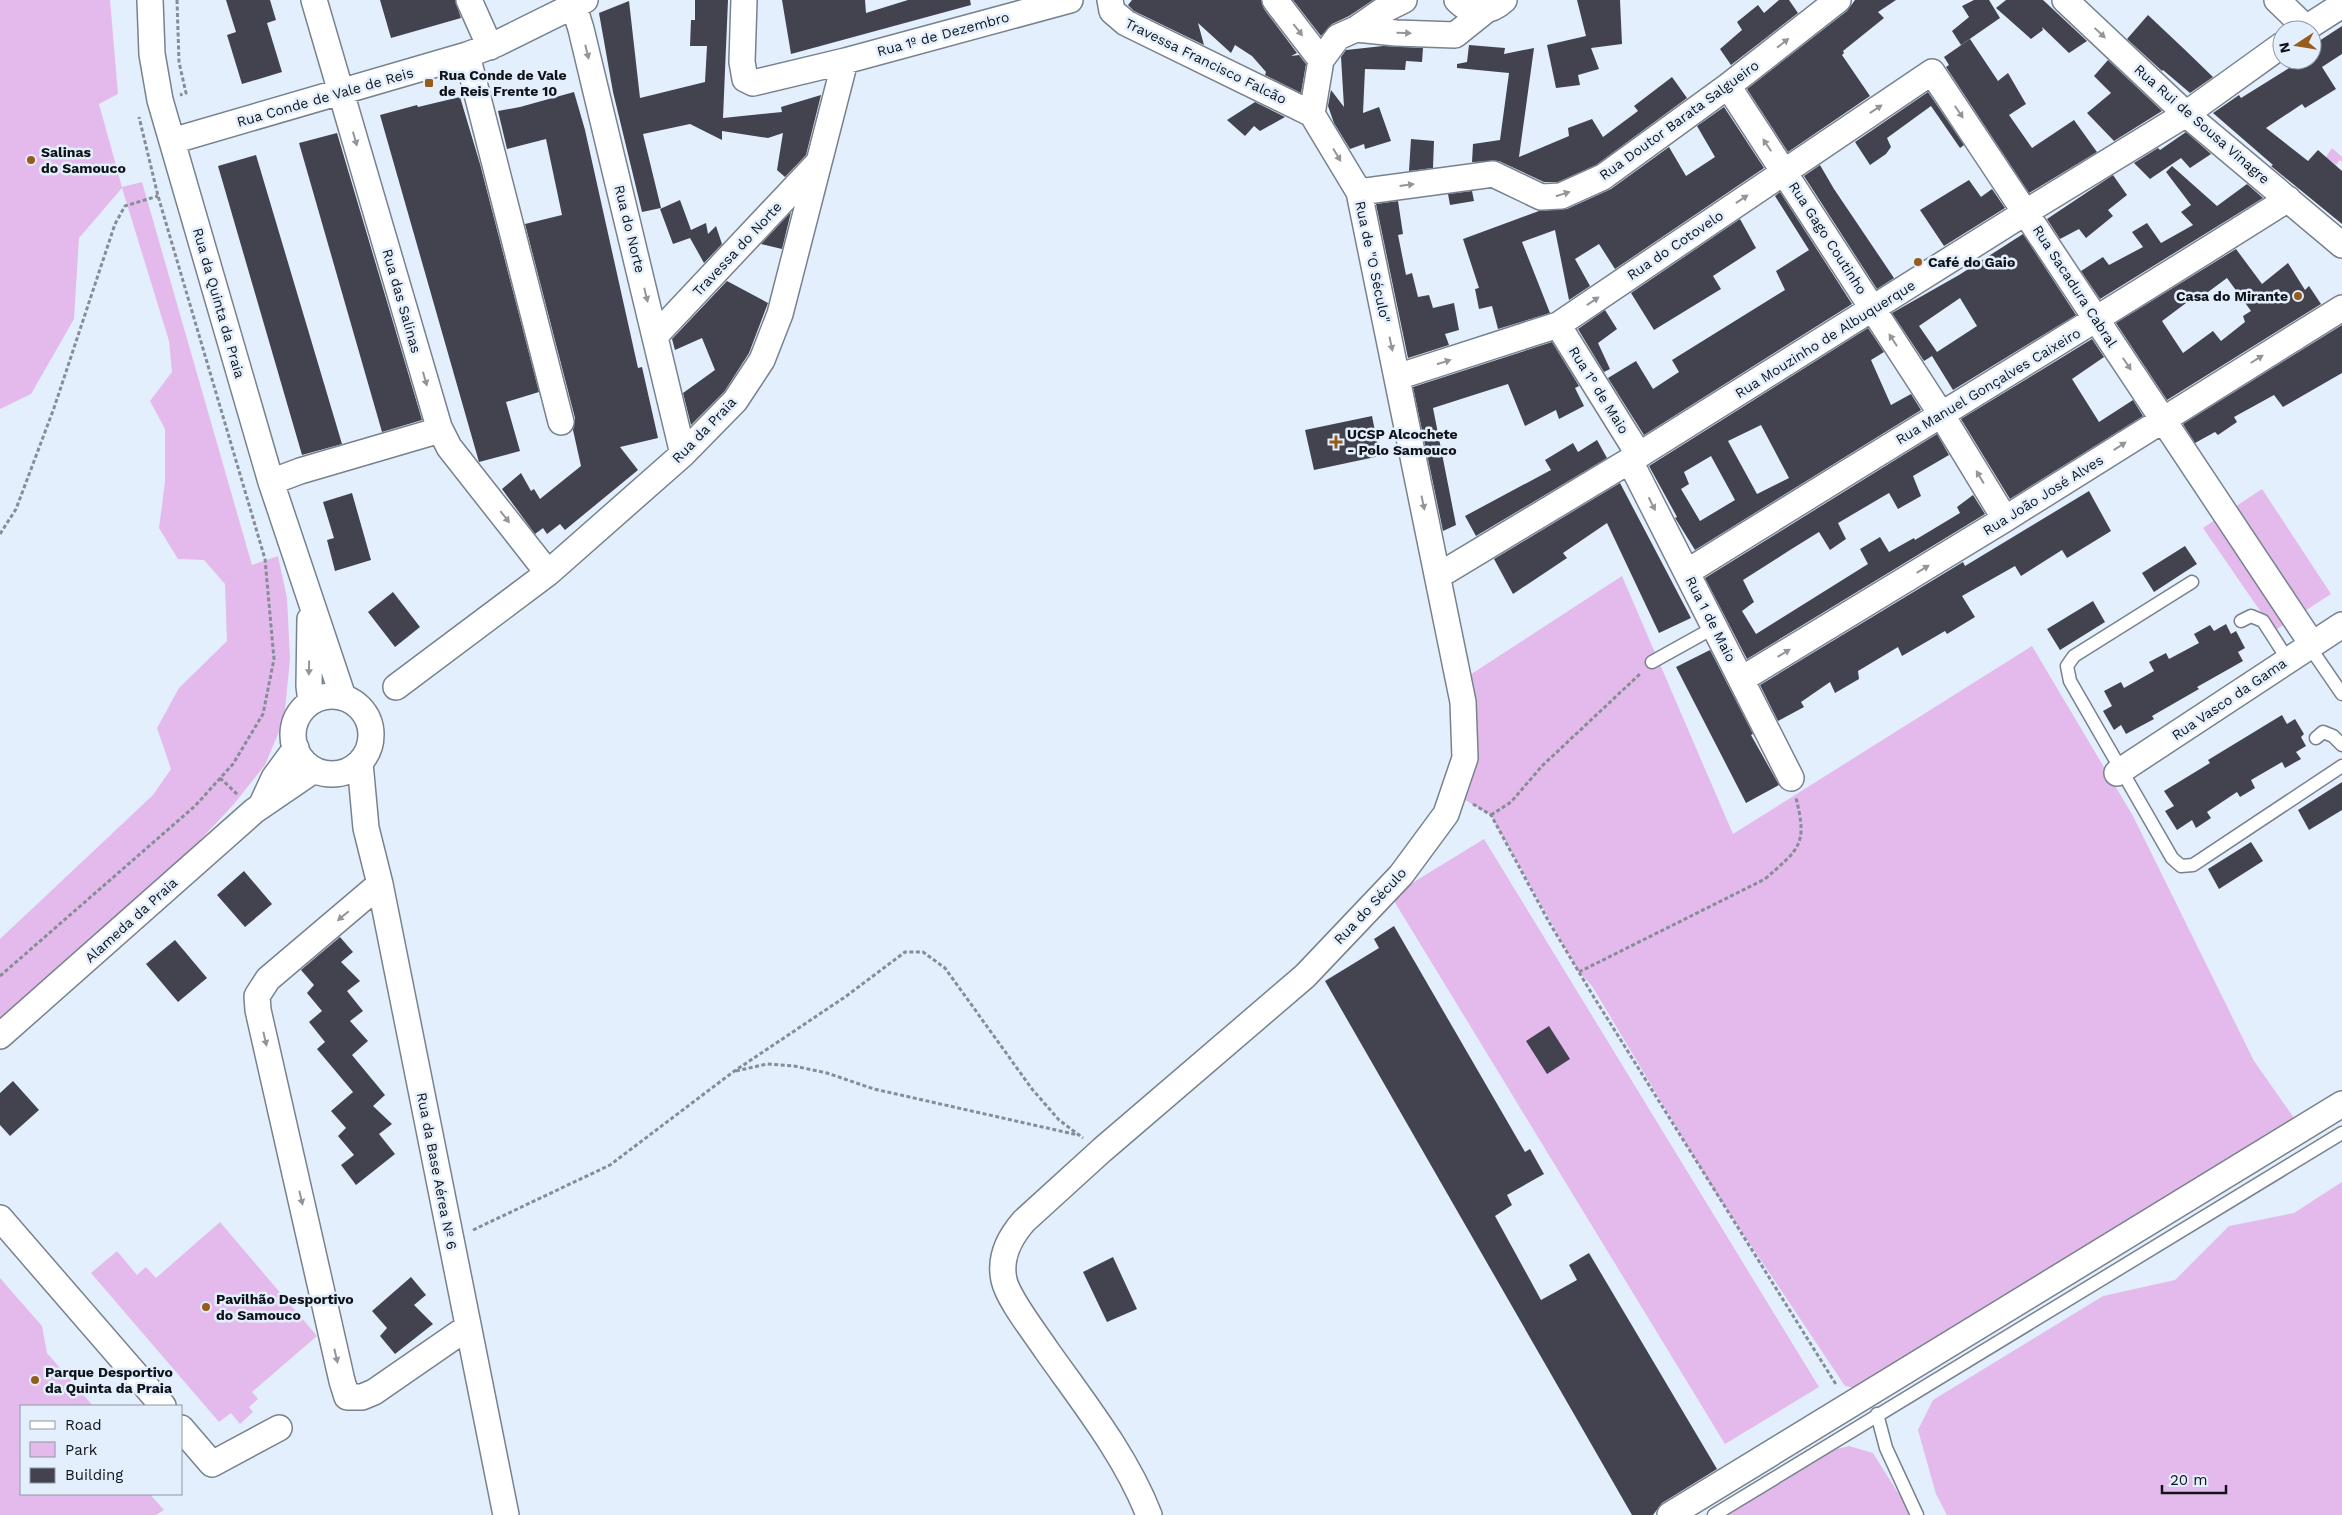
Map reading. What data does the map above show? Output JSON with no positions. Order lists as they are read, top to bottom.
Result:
{
  "streets": {
    "street": [
      "Rua 1º de Dezembro",
      "Travessa Francisco Falcão",
      "Rua Conde de Vale de Reis",
      "Rua Doutor Barata Salgueiro",
      "Rua Rui de Sousa Vinagre",
      "Rua do Norte",
      "Rua Gago Coutinho",
      "Rua do Cotovelo",
      "Travessa do Norte",
      "Rua de \"O Século\"",
      "Rua Sacadura Cabral",
      "Rua das Salinas",
      "Rua da Quinta da Praia",
      "Rua Mouzinho de Albuquerque",
      "Rua Manuel Gonçalves Caixeiro",
      "Rua 1° de Maio",
      "Rua da Praia",
      "Rua João José Alves",
      "Rua 1 de Maio",
      "Rua Vasco da Gama",
      "Rua do Século",
      "Alameda da Praia",
      "Rua da Base Aérea Nº 6"
    ]
  },
  "crossings": [
    ["Rua 1º de Dezembro", "Rua da Praia"],
    ["Travessa Francisco Falcão", "Rua de \"O Século\""],
    ["Rua Conde de Vale de Reis", "Rua do Norte"],
    ["Rua Conde de Vale de Reis", "Rua das Salinas"],
    ["Rua Conde de Vale de Reis", "Rua da Quinta da Praia"],
    ["Rua Doutor Barata Salgueiro", "Rua Gago Coutinho"],
    ["Rua Doutor Barata Salgueiro", "Rua de \"O Século\""],
    ["Rua Rui de Sousa Vinagre", "Rua Mouzinho de Albuquerque"],
    ["Rua Rui de Sousa Vinagre", "Rua Manuel Gonçalves Caixeiro"],
    ["Rua do Norte", "Travessa do Norte"],
    ["Rua do Norte", "Rua da Praia"],
    ["Rua Gago Coutinho", "Rua do Cotovelo"],
    ["Rua Gago Coutinho", "Rua Mouzinho de Albuquerque"],
    ["Rua Gago Coutinho", "Rua Manuel Gonçalves Caixeiro"],
    ["Rua Gago Coutinho", "Rua João José Alves"],
    ["Rua do Cotovelo", "Rua de \"O Século\""],
    ["Rua do Cotovelo", "Rua Sacadura Cabral"],
    ["Rua do Cotovelo", "Rua 1° de Maio"],
    ["Travessa do Norte", "Rua da Praia"],
    ["Rua de \"O Século\"", "Rua Mouzinho de Albuquerque"],
    ["Rua de \"O Século\"", "Rua do Século"],
    ["Rua Sacadura Cabral", "Rua Mouzinho de Albuquerque"],
    ["Rua Sacadura Cabral", "Rua Manuel Gonçalves Caixeiro"],
    ["Rua Sacadura Cabral", "Rua João José Alves"],
    ["Rua Sacadura Cabral", "Rua Vasco da Gama"],
    ["Rua das Salinas", "Rua da Praia"],
    ["Rua Mouzinho de Albuquerque", "Rua 1° de Maio"],
    ["Rua Mouzinho de Albuquerque", "Rua 1 de Maio"],
    ["Rua Mouzinho de Albuquerque", "Rua do Século"],
    ["Rua Manuel Gonçalves Caixeiro", "Rua 1 de Maio"],
    ["Rua 1° de Maio", "Rua 1 de Maio"],
    ["Rua João José Alves", "Rua 1 de Maio"]
  ],
  "one_way": [
    "Rua Rui de Sousa Vinagre",
    "Rua Gago Coutinho",
    "Rua do Cotovelo",
    "Rua de \"O Século\"",
    "Rua Sacadura Cabral",
    "Rua João José Alves",
    "Rua 1 de Maio"
  ],
  "places": {
    "transit": ["Rua Conde de Vale de Reis Frente 10"],
    "other": [
      "Salinas do Samouco",
      "Café do Gaio",
      "Casa do Mirante",
      "Pavilhão Desportivo do Samouco",
      "Parque Desportivo da Quinta da Praia"
    ],
    "health": ["UCSP Alcochete - Polo Samouco"]
  },
  "legend": ["Road", "Park", "Building"],
  "scale_bar": "20 m",
  "north": "left"
}
